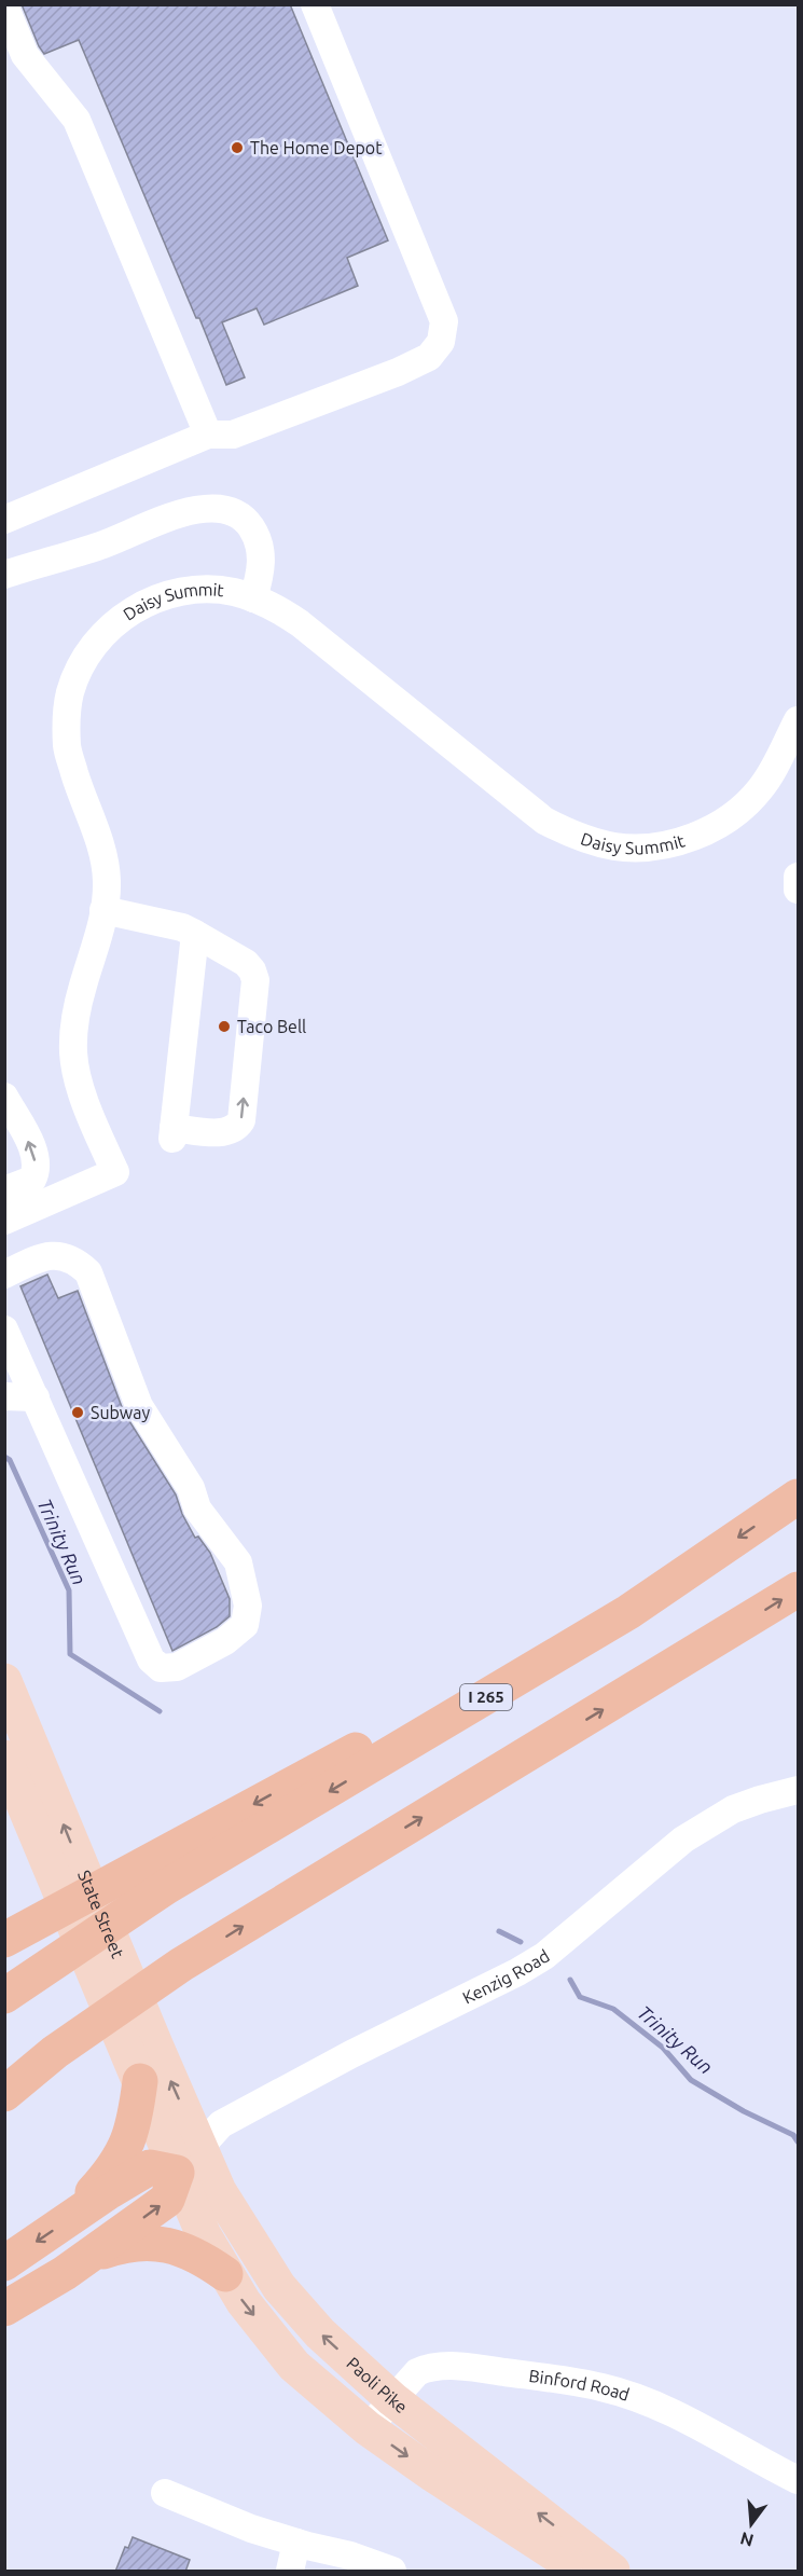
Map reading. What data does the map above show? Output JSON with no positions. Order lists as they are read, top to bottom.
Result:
{
  "streets": {
    "main road": ["State Street", "Paoli Pike"],
    "street": ["Daisy Summit", "Kenzig Road", "Binford Road"]
  },
  "crossings": [
    ["State Street", "Kenzig Road"],
    ["State Street", "Paoli Pike"],
    ["Kenzig Road", "Paoli Pike"],
    ["Paoli Pike", "Binford Road"]
  ],
  "water": ["Trinity Run"],
  "places": ["The Home Depot", "Taco Bell", "Subway"],
  "north": "bottom"
}
